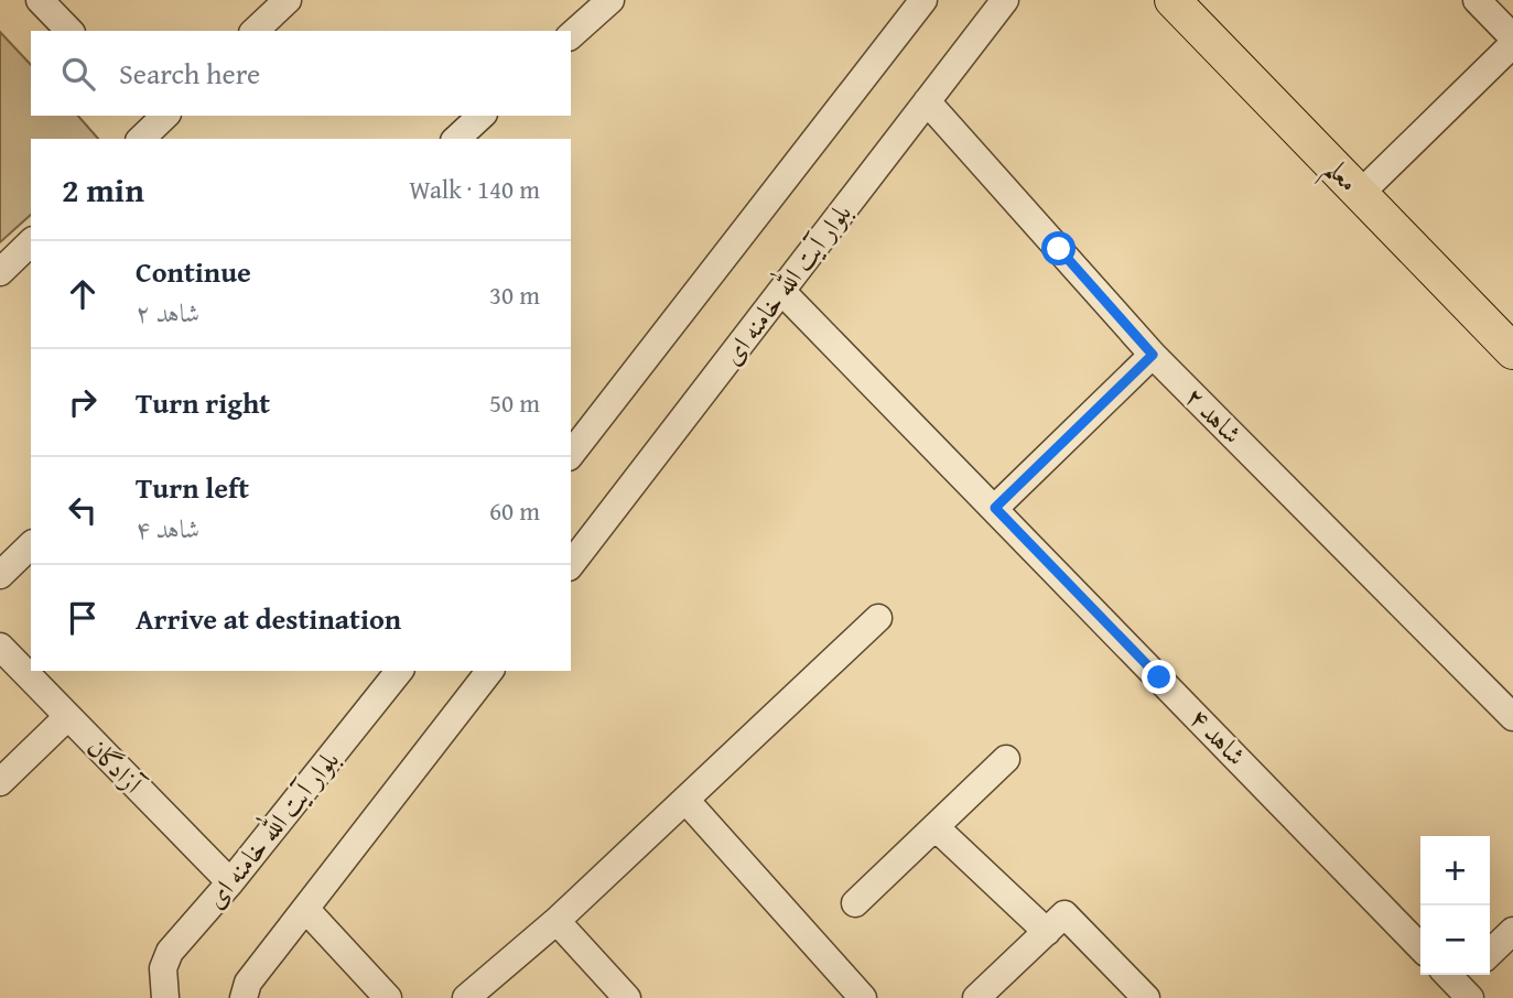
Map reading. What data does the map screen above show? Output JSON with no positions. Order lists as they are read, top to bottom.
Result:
{
  "streets": {
    "main road": ["معلم"],
    "street": [
      "بلوار آیت الله خامنه ای",
      "شاهد ۲",
      "شاهد ۴",
      "آزادگان"
    ]
  },
  "crossings": [
    ["بلوار آیت الله خامنه ای", "شاهد ۲"],
    ["بلوار آیت الله خامنه ای", "شاهد ۴"],
    ["بلوار آیت الله خامنه ای", "آزادگان"]
  ],
  "page": {
    "search": "Search here",
    "heading": ["2 min", "Walk · 140 m"],
    "list": [
      ["Continue", "شاهد ۲", "30 m"],
      ["Turn right", "50 m"],
      ["Turn left", "شاهد ۴", "60 m"],
      "Arrive at destination"
    ],
    "map_buttons": ["+", "−"]
  }
}
